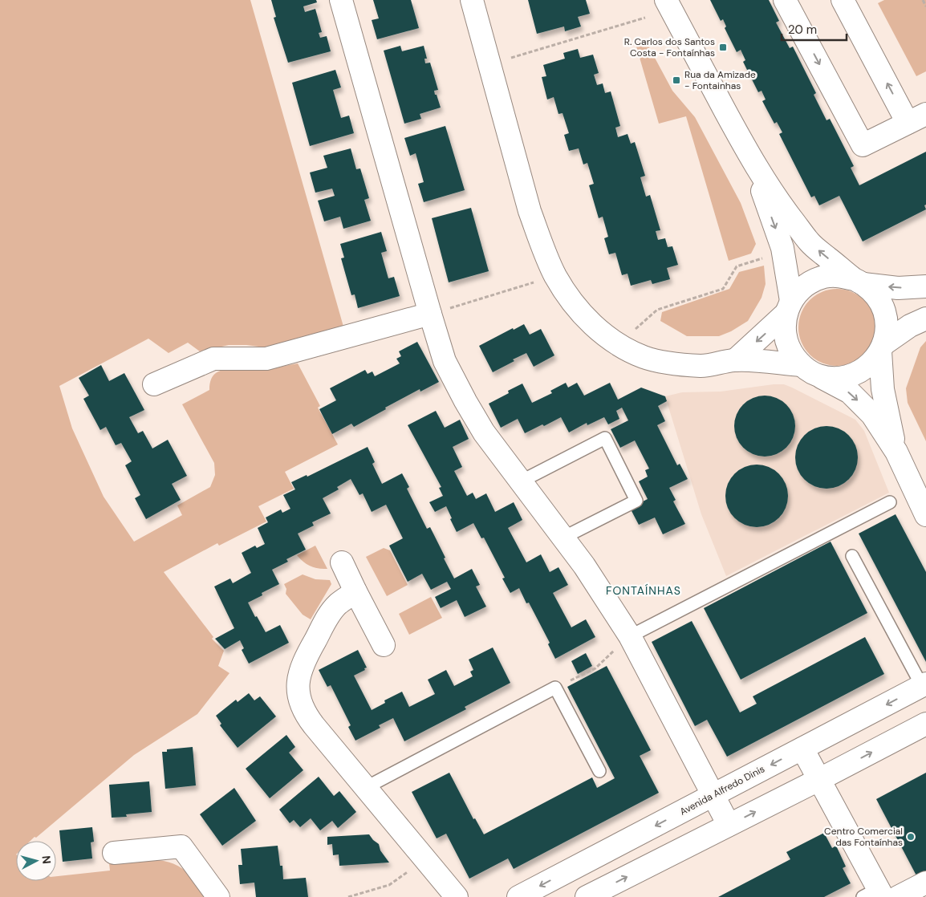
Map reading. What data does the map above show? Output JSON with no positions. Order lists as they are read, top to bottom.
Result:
{
  "streets": {
    "street": ["Avenida Alfredo Dinis"]
  },
  "districts": ["FONTAÍNHAS"],
  "places": {
    "transit": ["R. Carlos dos Santos Costa - Fontaínhas", "Rua da Amizade - Fontainhas"],
    "other": ["Centro Comercial das Fontaínhas"]
  },
  "scale_bar": "20 m",
  "north": "right"
}
